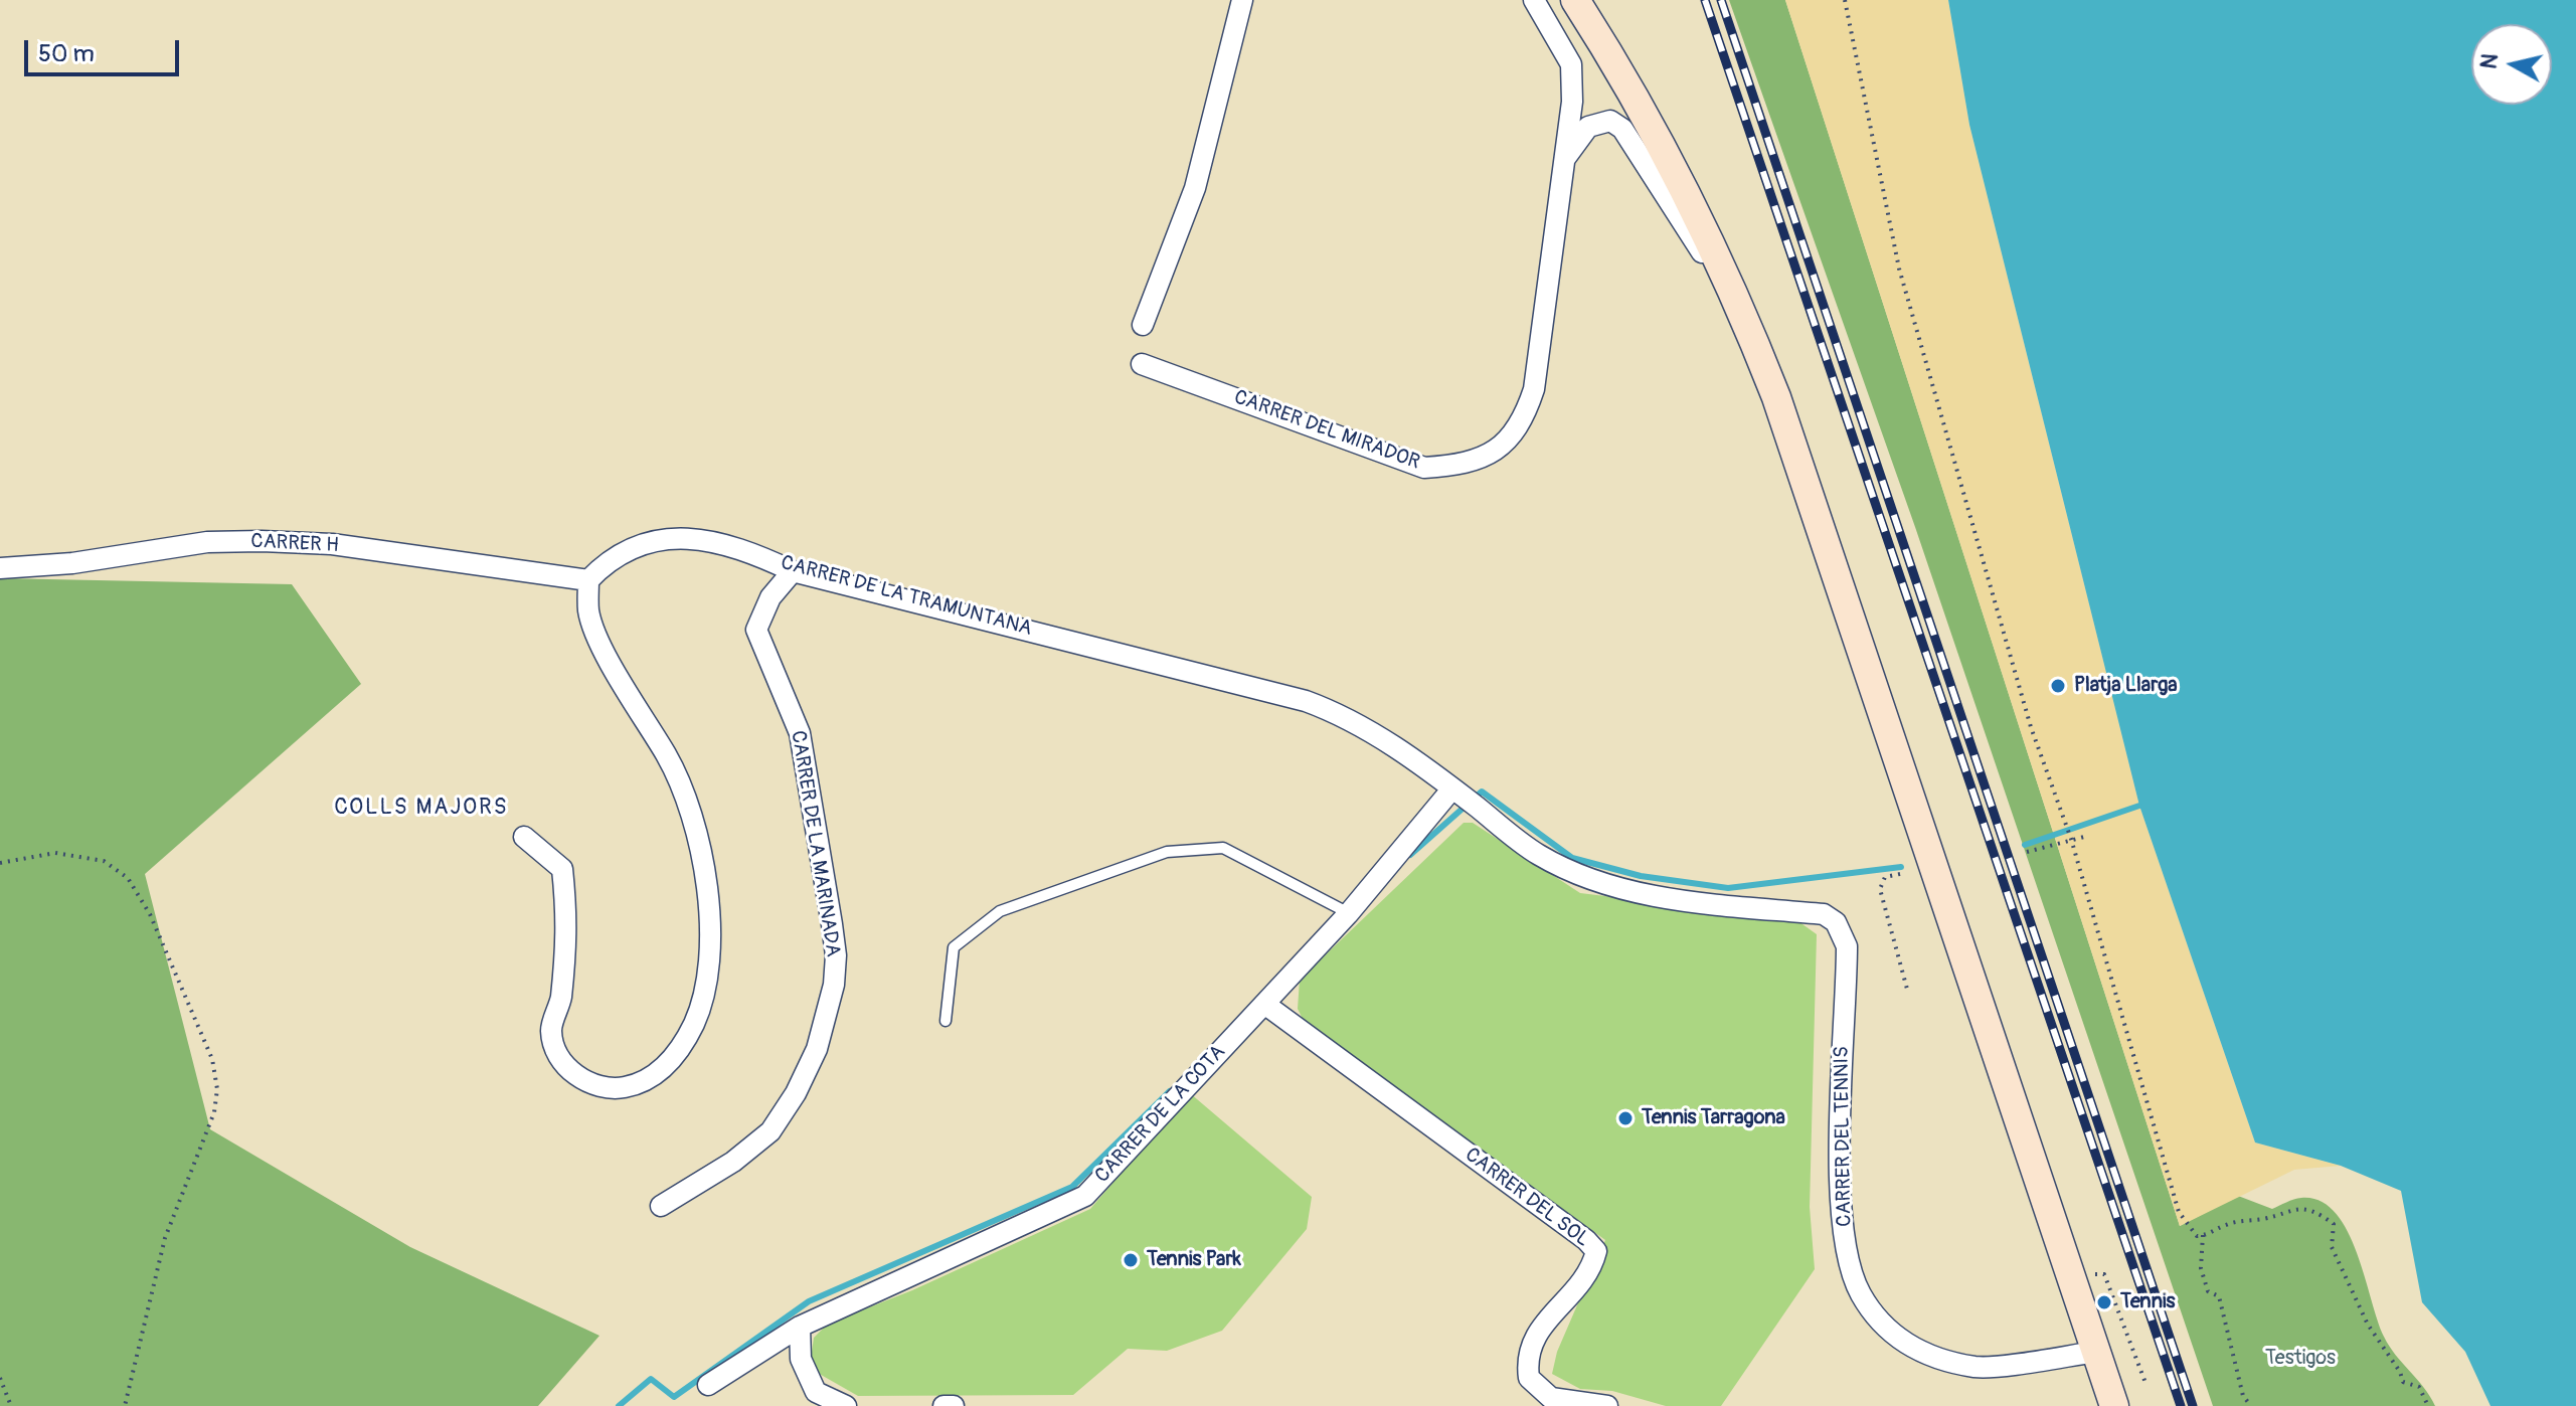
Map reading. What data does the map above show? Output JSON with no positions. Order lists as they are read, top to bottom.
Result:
{
  "streets": {
    "street": [
      "CARRER DEL MIRADOR",
      "CARRER H",
      "CARRER DE LA TRAMUNTANA",
      "CARRER DE LA MARINADA",
      "CARRER DE LA COTA",
      "CARRER DEL TENNIS",
      "CARRER DEL SOL"
    ]
  },
  "crossings": [
    ["CARRER H", "CARRER DE LA TRAMUNTANA"],
    ["CARRER DE LA TRAMUNTANA", "CARRER DE LA MARINADA"],
    ["CARRER DE LA TRAMUNTANA", "CARRER DE LA COTA"],
    ["CARRER DE LA TRAMUNTANA", "CARRER DEL TENNIS"],
    ["CARRER DE LA COTA", "CARRER DEL SOL"]
  ],
  "districts": ["COLLS MAJORS"],
  "parks": ["Testigos"],
  "places": [
    "Platja Llarga",
    "Tennis Tarragona",
    "Tennis Park",
    "Tennis"
  ],
  "scale_bar": "50 m",
  "north": "left"
}
